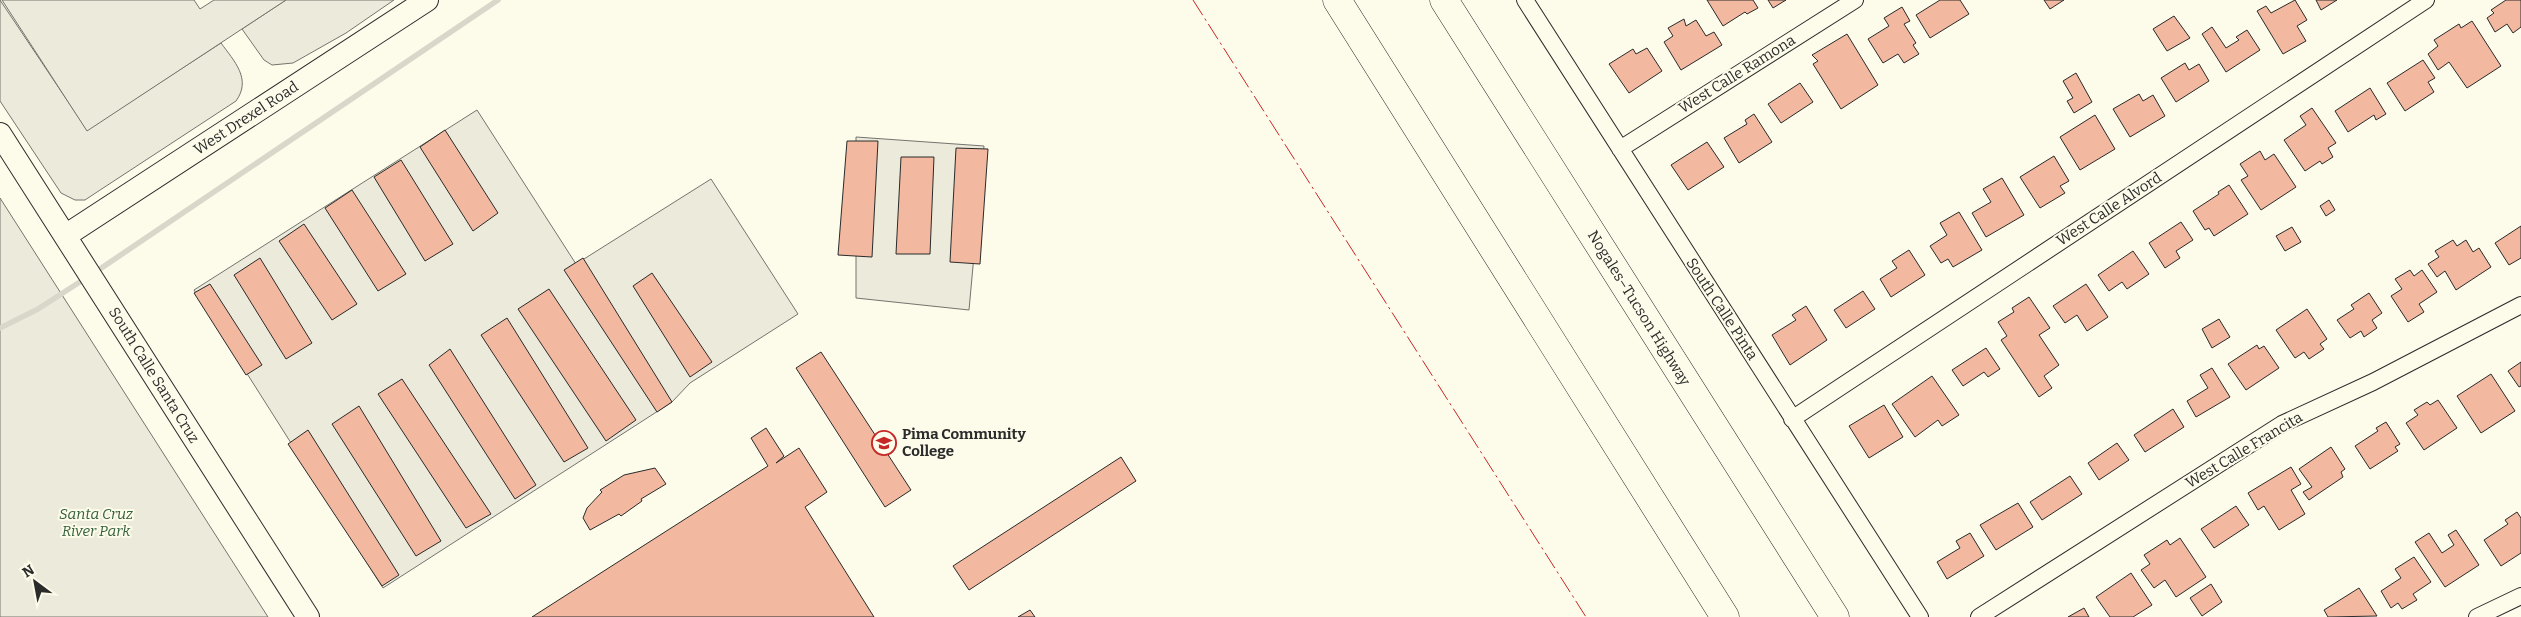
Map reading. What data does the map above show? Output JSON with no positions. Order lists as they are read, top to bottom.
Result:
{
  "streets": {
    "highway": ["Nogales–Tucson Highway"],
    "street": [
      "West Calle Ramona",
      "West Drexel Road",
      "West Calle Alvord",
      "South Calle Pinta",
      "South Calle Santa Cruz",
      "West Calle Francita"
    ]
  },
  "crossings": [
    ["West Calle Ramona", "South Calle Pinta"],
    ["West Drexel Road", "South Calle Santa Cruz"],
    ["West Calle Alvord", "South Calle Pinta"]
  ],
  "parks": ["Santa Cruz River Park"],
  "places": {
    "school or university": ["Pima Community College"]
  },
  "north": "top left"
}
